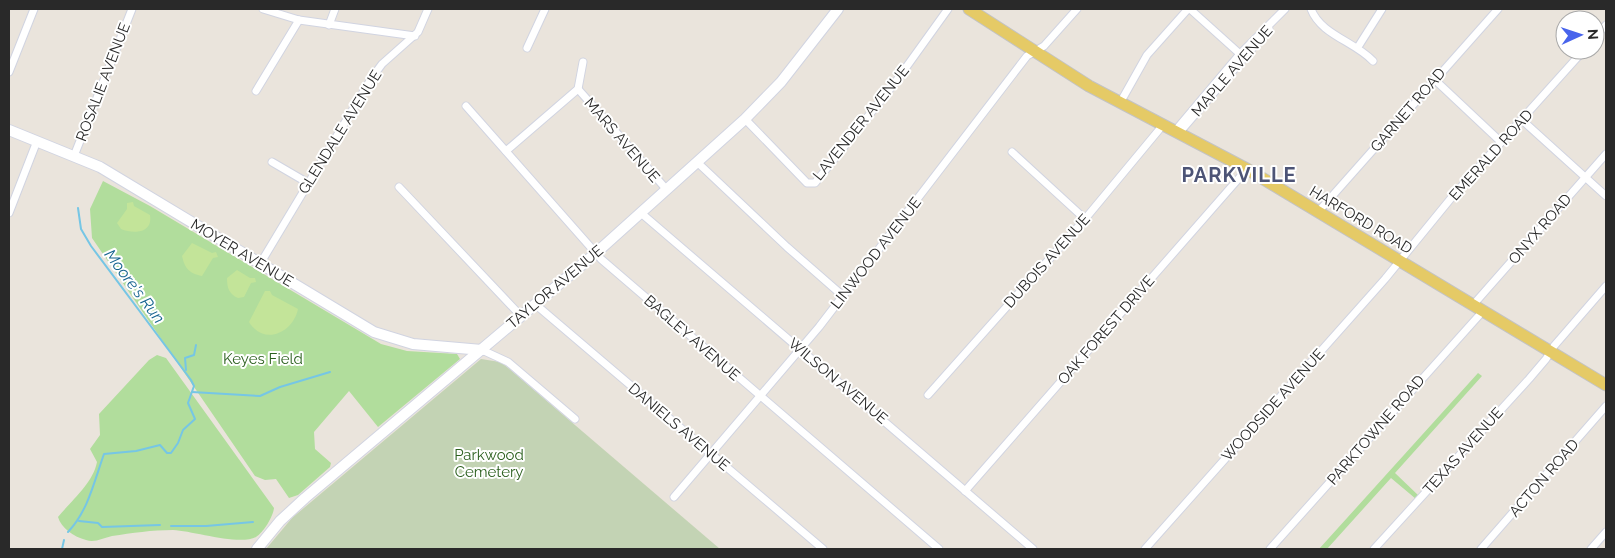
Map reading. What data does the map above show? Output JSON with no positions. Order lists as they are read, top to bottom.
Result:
{
  "streets": {
    "main road": ["HARFORD ROAD", "MOYER AVENUE", "TAYLOR AVENUE"],
    "street": [
      "MAPLE AVENUE",
      "ROSALIE AVENUE",
      "GARNET ROAD",
      "LAVENDER AVENUE",
      "GLENDALE AVENUE",
      "MARS AVENUE",
      "EMERALD ROAD",
      "ONYX ROAD",
      "LINWOOD AVENUE",
      "DUBOIS AVENUE",
      "OAK FOREST DRIVE",
      "BAGLEY AVENUE",
      "WILSON AVENUE",
      "WOODSIDE AVENUE",
      "DANIELS AVENUE",
      "PARKTOWNE ROAD",
      "TEXAS AVENUE",
      "ACTON ROAD"
    ]
  },
  "crossings": [
    ["MAPLE AVENUE", "HARFORD ROAD"],
    ["ROSALIE AVENUE", "MOYER AVENUE"],
    ["GARNET ROAD", "HARFORD ROAD"],
    ["LAVENDER AVENUE", "TAYLOR AVENUE"],
    ["GLENDALE AVENUE", "MOYER AVENUE"],
    ["MARS AVENUE", "TAYLOR AVENUE"],
    ["EMERALD ROAD", "HARFORD ROAD"],
    ["EMERALD ROAD", "WOODSIDE AVENUE"],
    ["HARFORD ROAD", "ONYX ROAD"],
    ["HARFORD ROAD", "LINWOOD AVENUE"],
    ["HARFORD ROAD", "DUBOIS AVENUE"],
    ["HARFORD ROAD", "OAK FOREST DRIVE"],
    ["HARFORD ROAD", "WOODSIDE AVENUE"],
    ["HARFORD ROAD", "PARKTOWNE ROAD"],
    ["HARFORD ROAD", "TEXAS AVENUE"],
    ["ONYX ROAD", "PARKTOWNE ROAD"],
    ["MOYER AVENUE", "TAYLOR AVENUE"],
    ["LINWOOD AVENUE", "BAGLEY AVENUE"],
    ["LINWOOD AVENUE", "WILSON AVENUE"],
    ["LINWOOD AVENUE", "DANIELS AVENUE"],
    ["TAYLOR AVENUE", "BAGLEY AVENUE"],
    ["TAYLOR AVENUE", "WILSON AVENUE"],
    ["TAYLOR AVENUE", "DANIELS AVENUE"],
    ["OAK FOREST DRIVE", "WILSON AVENUE"]
  ],
  "districts": ["PARKVILLE"],
  "water": ["Moore's Run"],
  "parks": ["Keyes Field", "Parkwood Cemetery"],
  "north": "right"
}
